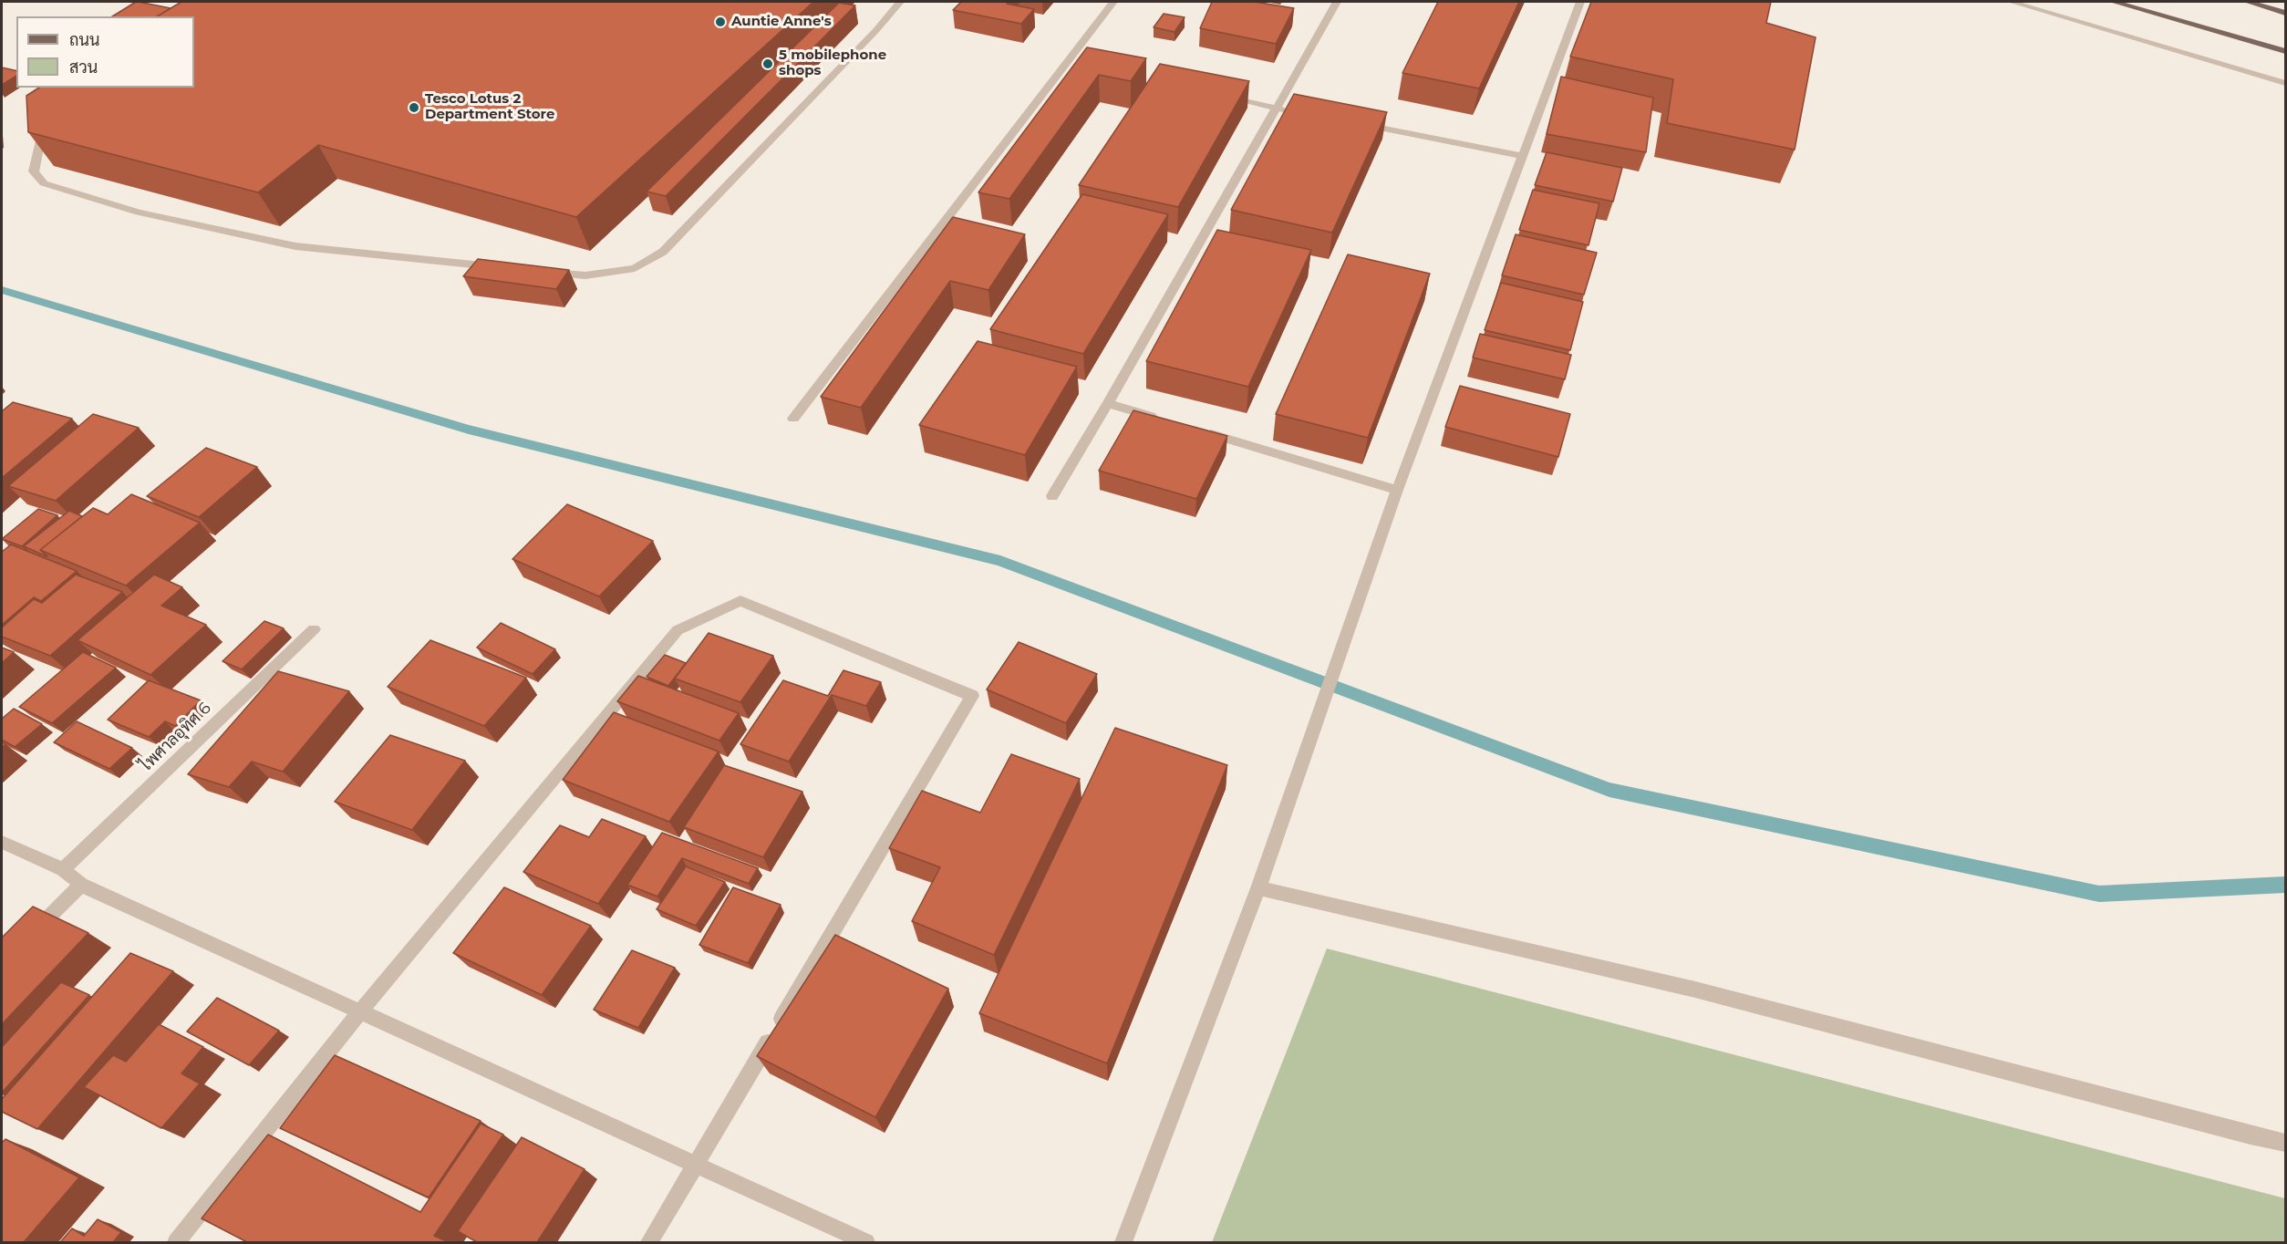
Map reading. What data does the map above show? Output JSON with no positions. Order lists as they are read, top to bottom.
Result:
{
  "streets": {
    "street": ["ไพศาลอุทิศ 6"]
  },
  "places": ["Auntie Anne's", "5 mobilephone shops", "Tesco Lotus 2 Department Store"],
  "legend": ["ถนน", "สวน"]
}
